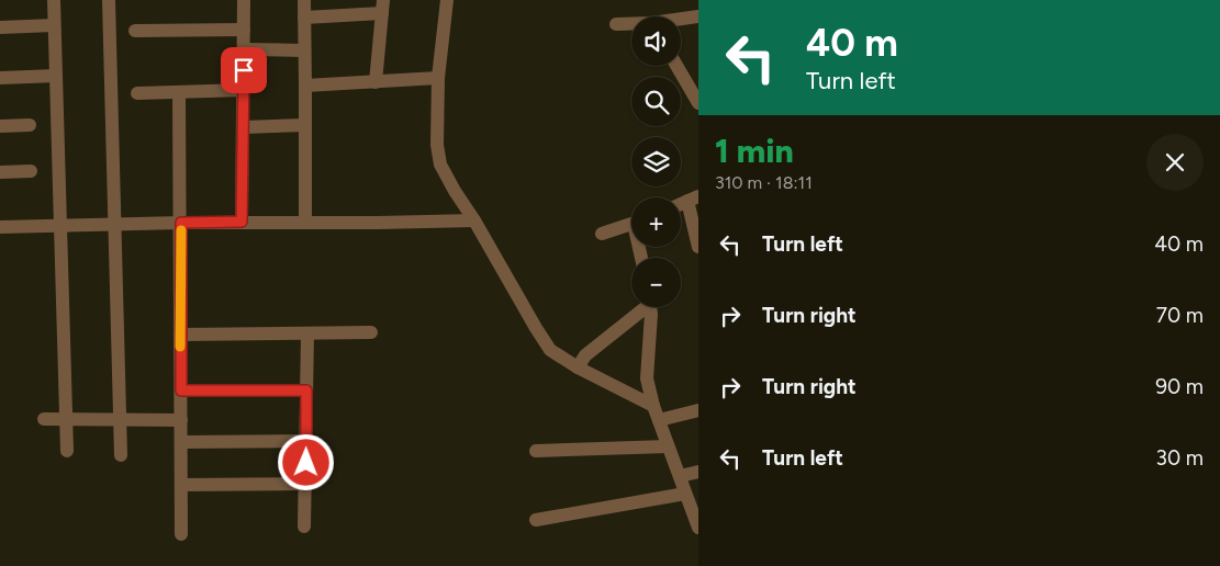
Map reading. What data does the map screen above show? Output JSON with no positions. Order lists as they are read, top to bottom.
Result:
{
  "page": {
    "turn": ["40 m", "Turn left"],
    "map_buttons": ["+", "−"],
    "heading": ["1 min", "310 m · 18:11"],
    "list": [
      {
        "name": "Turn left",
        "value": "40 m"
      },
      {
        "name": "Turn right",
        "value": "70 m"
      },
      {
        "name": "Turn right",
        "value": "90 m"
      },
      {
        "name": "Turn left",
        "value": "30 m"
      }
    ]
  }
}
